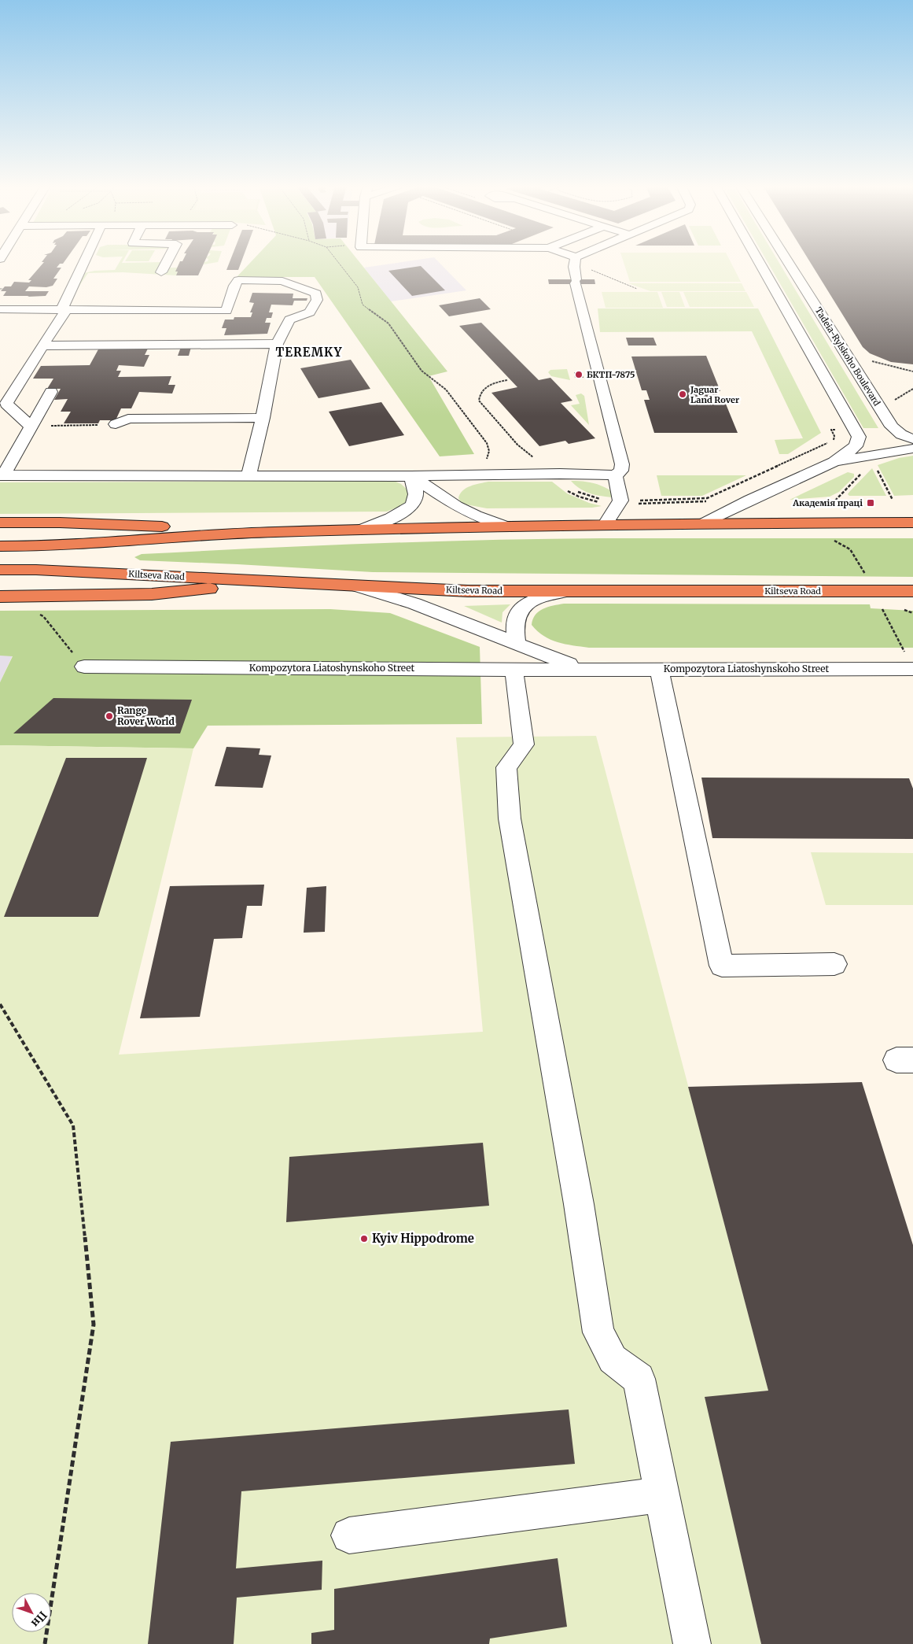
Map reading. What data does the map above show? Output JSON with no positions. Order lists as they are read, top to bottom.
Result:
{
  "streets": {
    "highway": ["Kiltseva Road"],
    "street": ["Tadeia-Rylskoho Boulevard", "Kompozytora Liatoshynskoho Street"]
  },
  "crossings": [
    ["Kiltseva Road", "Kompozytora Liatoshynskoho Street"]
  ],
  "districts": ["TEREMKY"],
  "places": {
    "other": [
      "БКТП-7875",
      "Jaguar Land Rover",
      "Range Rover World",
      "Kyiv Hippodrome"
    ],
    "transit": ["Академія праці"]
  },
  "north": "bottom right"
}
